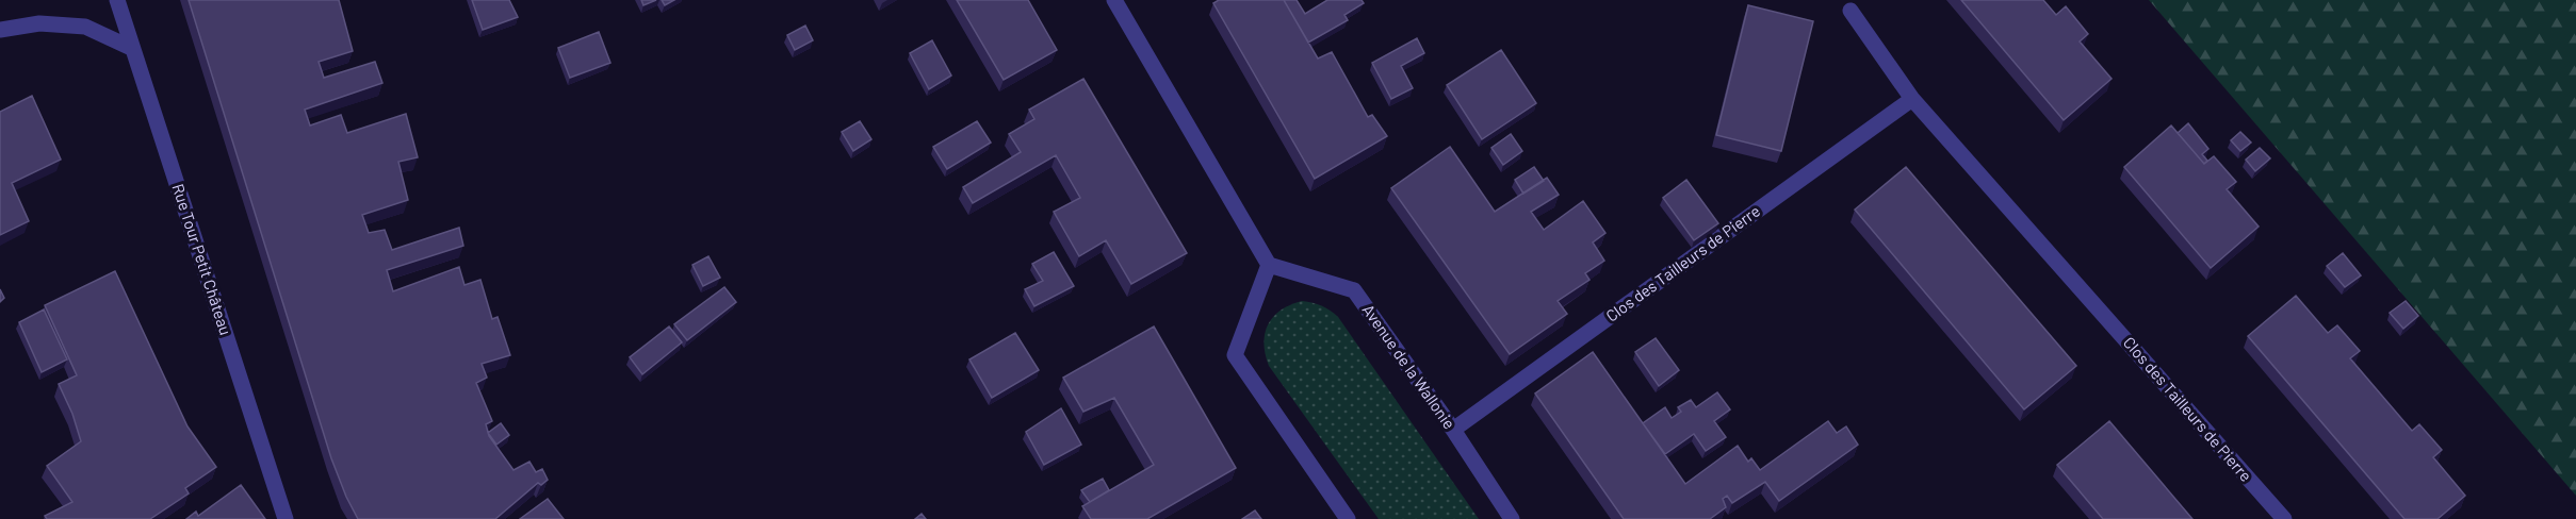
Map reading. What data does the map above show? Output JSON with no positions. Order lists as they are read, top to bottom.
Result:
{
  "streets": {
    "street": ["Rue Tour Petit Château", "Clos des Tailleurs de Pierre", "Avenue de la Wallonie"]
  },
  "crossings": [
    ["Clos des Tailleurs de Pierre", "Avenue de la Wallonie"]
  ]
}
